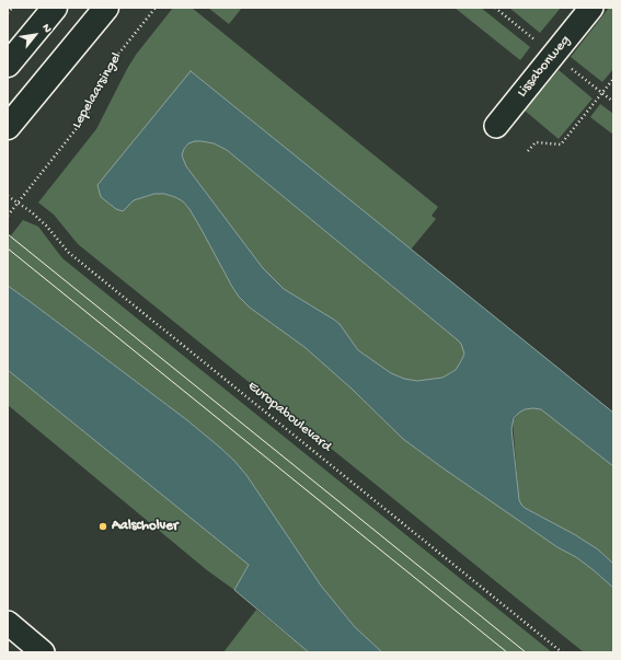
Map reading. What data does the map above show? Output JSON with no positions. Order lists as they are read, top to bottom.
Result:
{
  "streets": {
    "street": ["Lissabonweg"],
    "path": ["Lepelaarsingel", "Europaboulevard"]
  },
  "crossings": [
    ["Lepelaarsingel", "Europaboulevard"]
  ],
  "places": ["Aalscholver"],
  "north": "top right"
}
